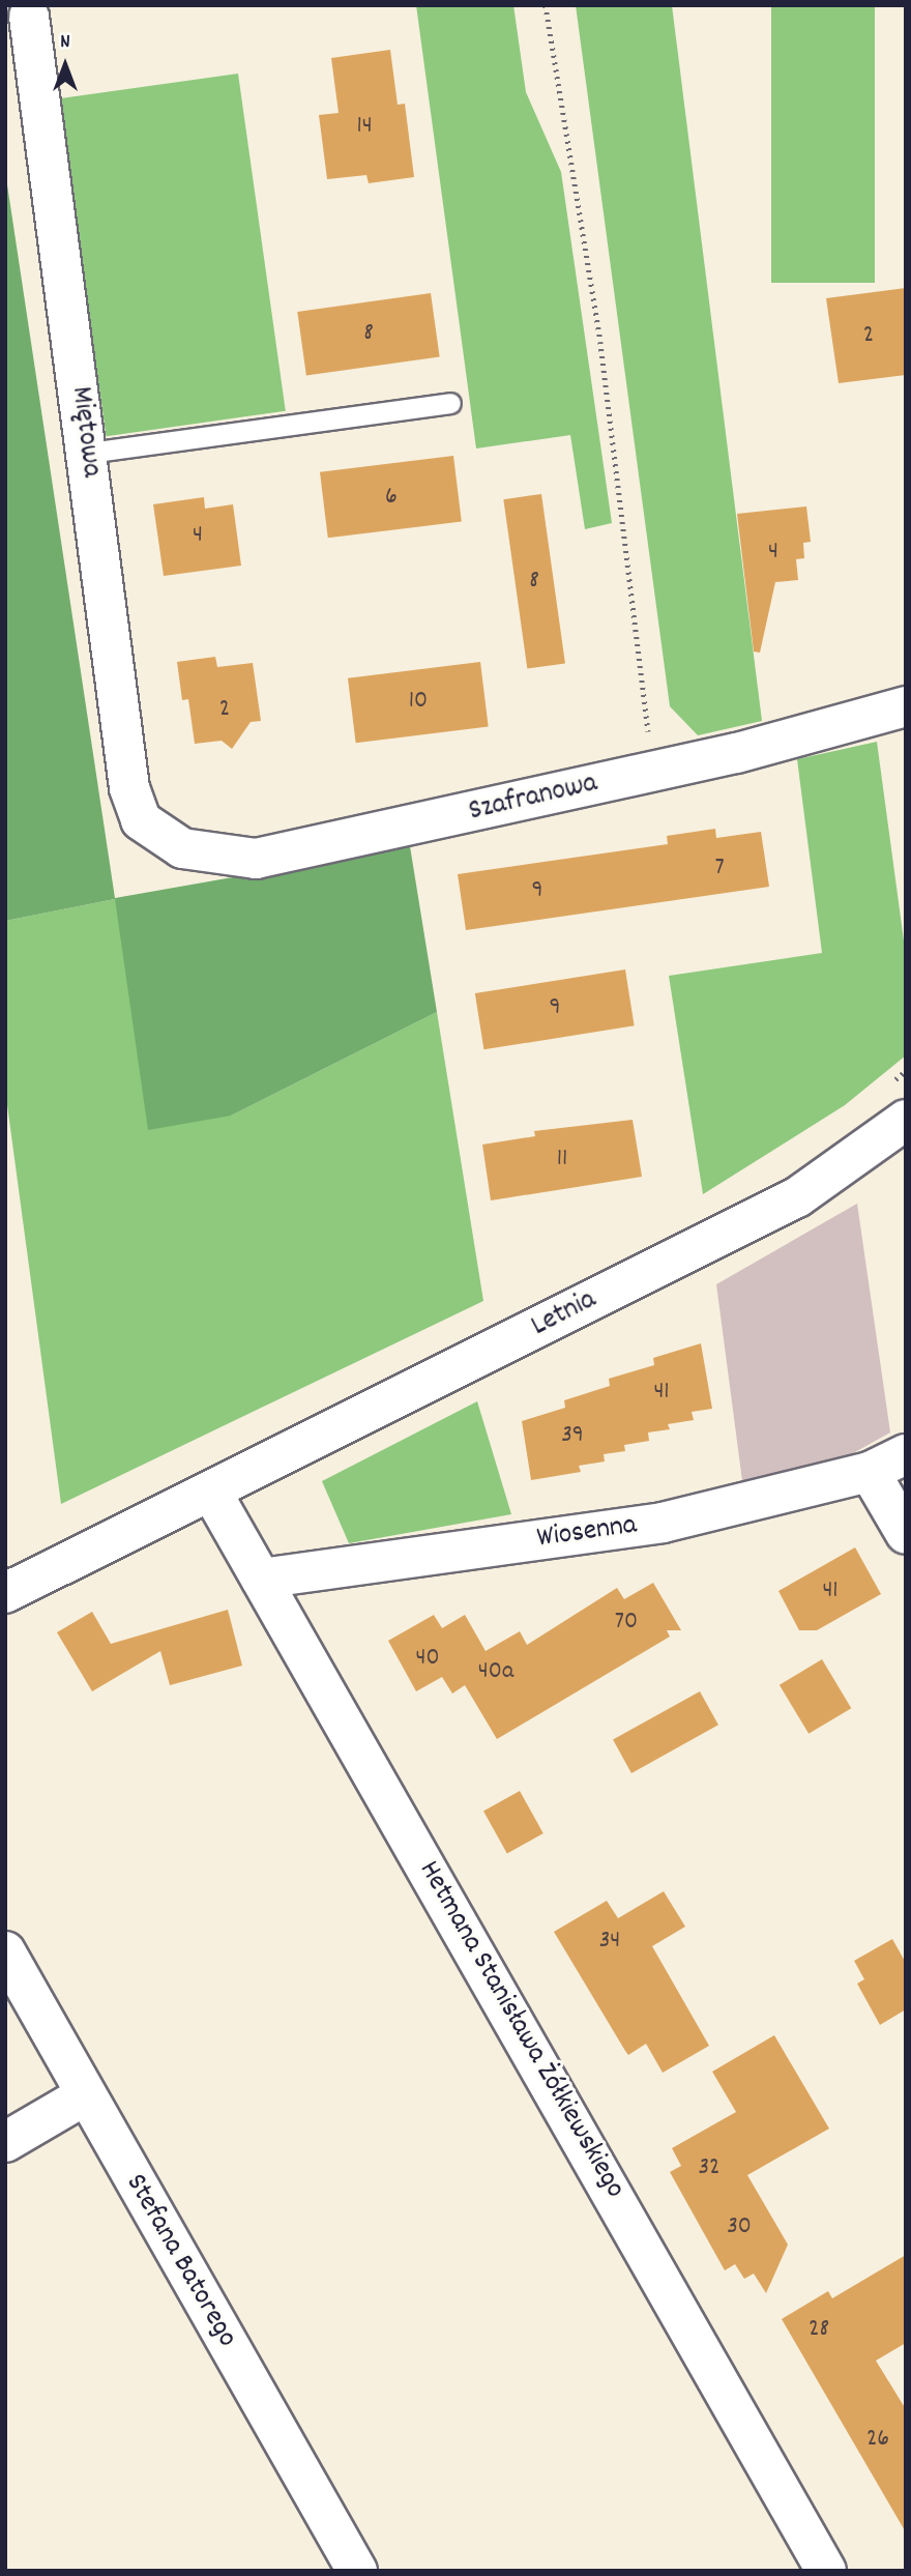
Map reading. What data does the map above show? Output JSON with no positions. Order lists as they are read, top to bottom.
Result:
{
  "streets": {
    "street": [
      "Miętowa",
      "Szafranowa",
      "Letnia",
      "Wiosenna",
      "Hetmana Stanisława Żółkiewskiego",
      "Stefana Batorego"
    ]
  },
  "crossings": [
    ["Miętowa", "Szafranowa"],
    ["Letnia", "Hetmana Stanisława Żółkiewskiego"],
    ["Wiosenna", "Hetmana Stanisława Żółkiewskiego"]
  ],
  "house_numbers": [
    "14",
    "8",
    "2",
    "6",
    "4",
    "4",
    "8",
    "10",
    "2",
    "7",
    "9",
    "9",
    "11",
    "41",
    "39",
    "41",
    "70",
    "40",
    "40a",
    "34",
    "32",
    "30",
    "28",
    "26"
  ],
  "north": "top"
}
